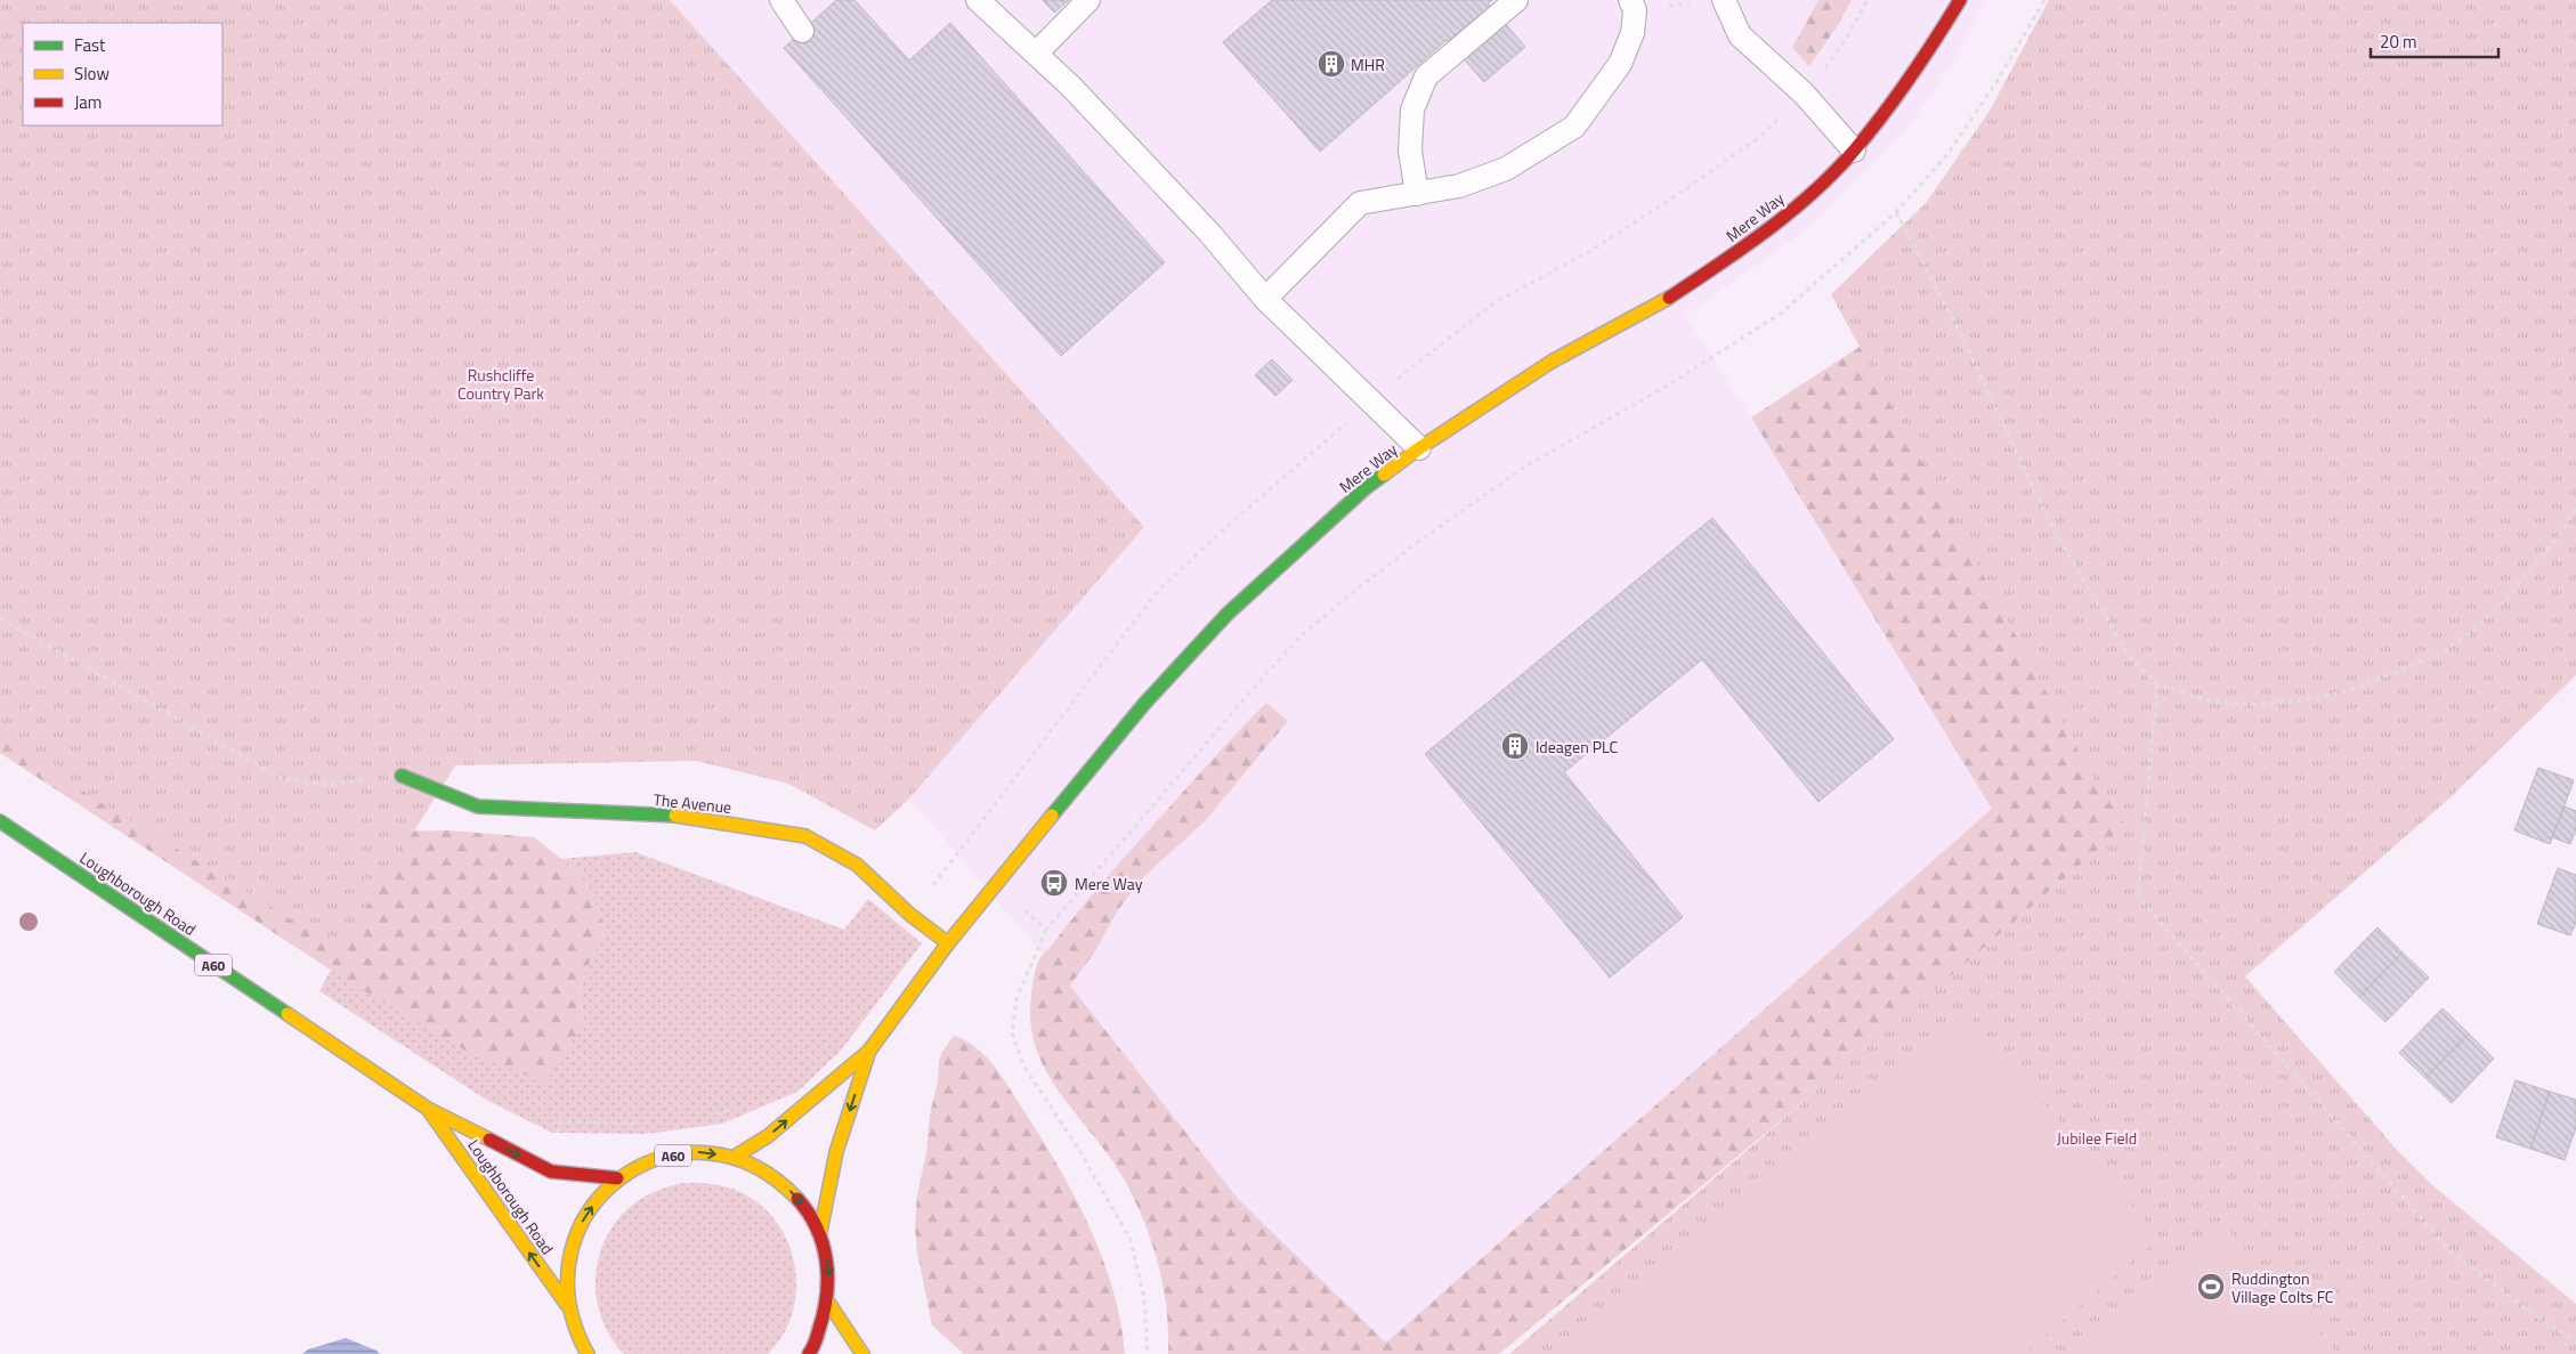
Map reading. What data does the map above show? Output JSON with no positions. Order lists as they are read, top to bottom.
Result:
{
  "streets": {
    "street": [
      "Mere Way",
      "The Avenue",
      "Loughborough Road",
      "A60"
    ]
  },
  "crossings": [
    ["Mere Way", "The Avenue"],
    ["Mere Way", "A60"],
    ["Loughborough Road", "A60"]
  ],
  "parks": ["Rushcliffe Country Park", "Jubilee Field"],
  "places": {
    "building": ["MHR", "Ideagen PLC"],
    "bus stop": ["Mere Way"],
    "sports": ["Ruddington Village Colts FC"]
  },
  "legend": ["Fast", "Slow", "Jam"],
  "scale_bar": "20 m"
}
